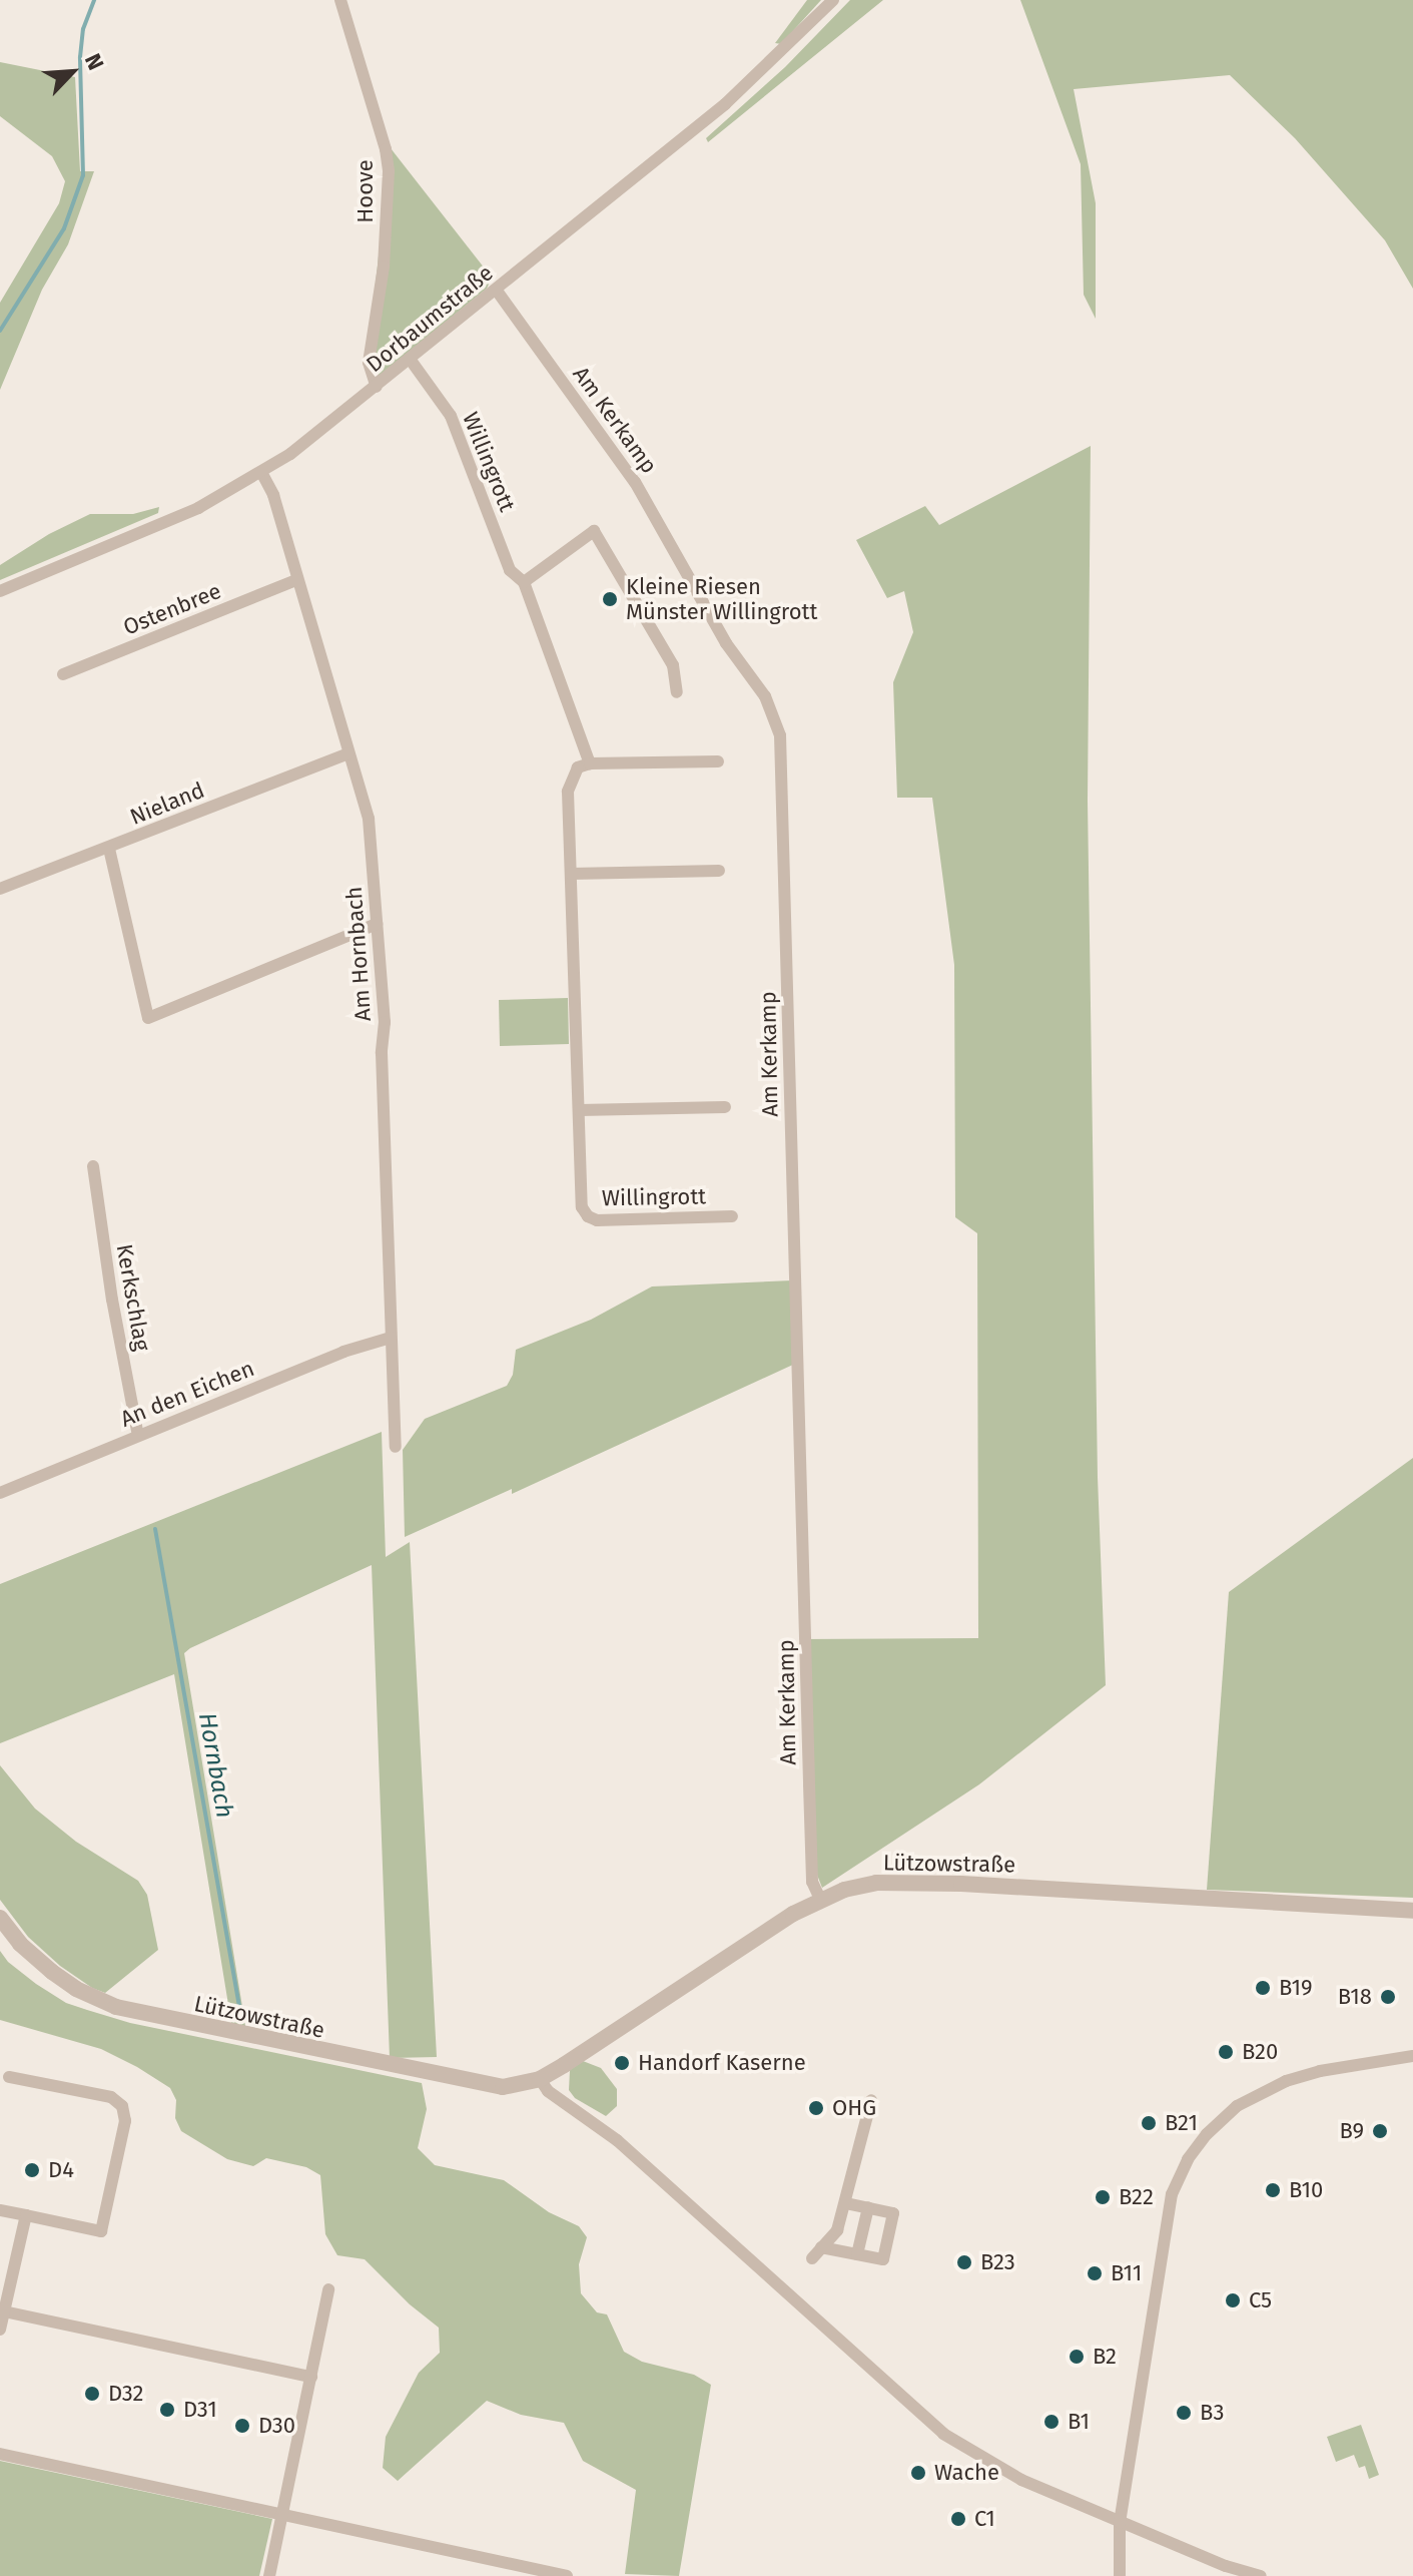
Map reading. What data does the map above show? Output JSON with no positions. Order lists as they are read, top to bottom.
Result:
{
  "streets": {
    "street": [
      "Hoove",
      "Dorbaumstraße",
      "Am Kerkamp",
      "Willingrott",
      "Ostenbree",
      "Nieland",
      "Am Hornbach",
      "Kerkschlag",
      "An den Eichen",
      "Lützowstraße"
    ]
  },
  "crossings": [
    ["Hoove", "Dorbaumstraße"],
    ["Dorbaumstraße", "Am Kerkamp"],
    ["Dorbaumstraße", "Willingrott"],
    ["Dorbaumstraße", "Am Hornbach"],
    ["Am Kerkamp", "Lützowstraße"],
    ["Ostenbree", "Am Hornbach"],
    ["Nieland", "Am Hornbach"],
    ["Am Hornbach", "An den Eichen"],
    ["Kerkschlag", "An den Eichen"]
  ],
  "water": ["Hornbach"],
  "places": [
    "Kleine Riesen Münster Willingrott",
    "B19",
    "B18",
    "B20",
    "Handorf Kaserne",
    "OHG",
    "B21",
    "B9",
    "D4",
    "B10",
    "B22",
    "B23",
    "B11",
    "C5",
    "B2",
    "D32",
    "D31",
    "B3",
    "B1",
    "D30",
    "Wache",
    "C1"
  ],
  "north": "top right"
}
